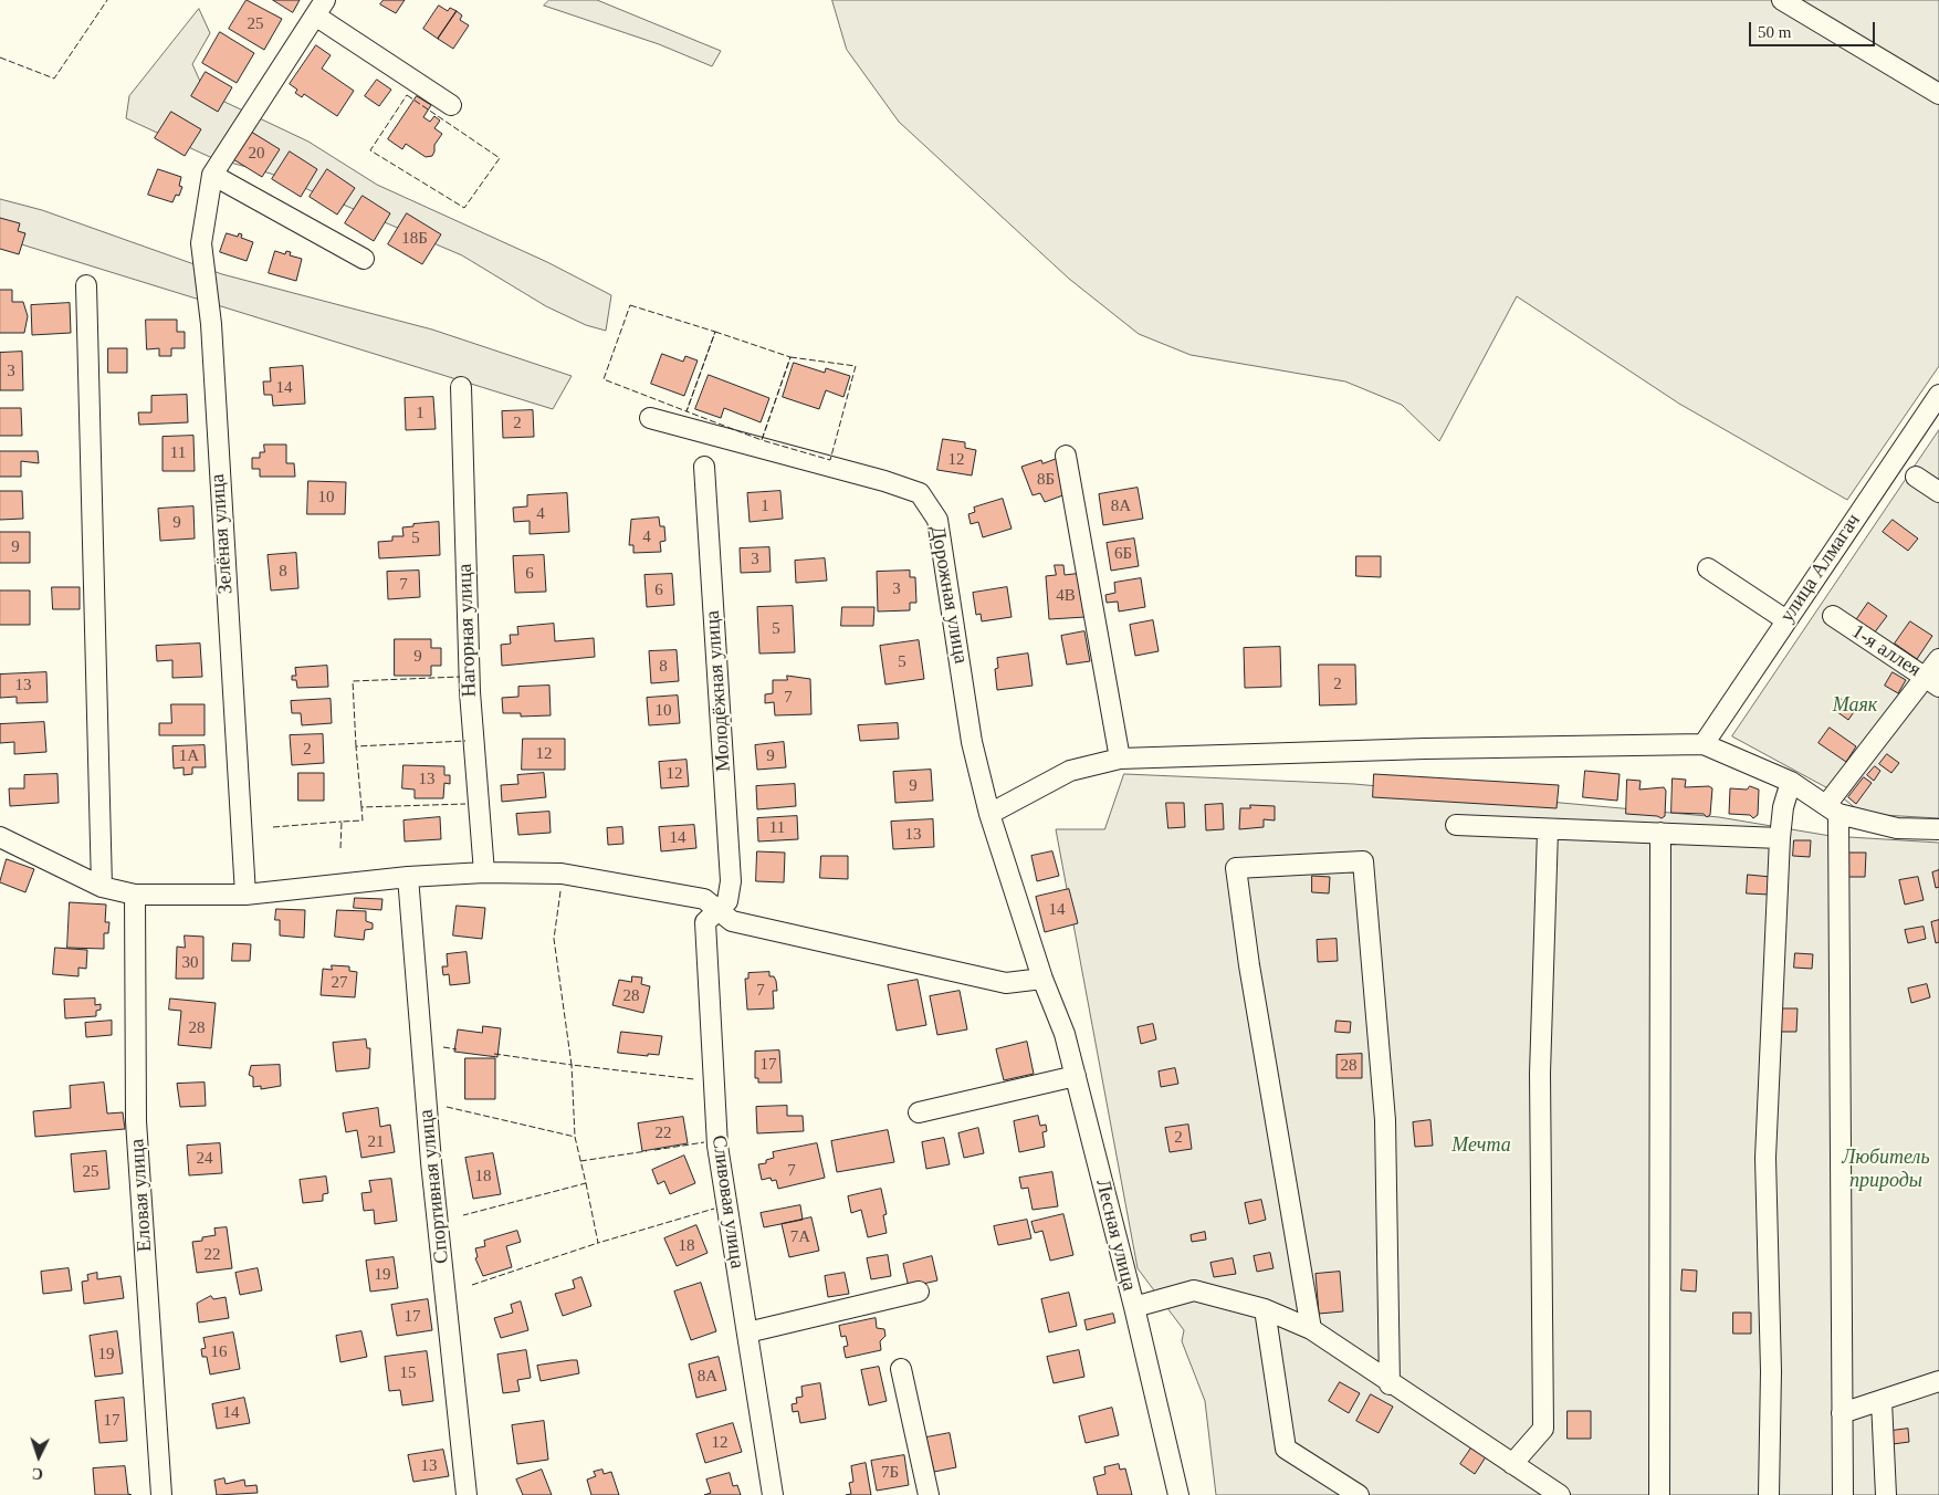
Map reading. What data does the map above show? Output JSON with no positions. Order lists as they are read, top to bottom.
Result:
{
  "streets": {
    "street": [
      "Зелёная улица",
      "улица Алмагач",
      "Дорожная улица",
      "Нагорная улица",
      "1-я аллея",
      "Молодёжная улица",
      "Спортивная улица",
      "Еловая улица",
      "Сливовая улица",
      "Лесная улица"
    ]
  },
  "crossings": [
    ["Дорожная улица", "Лесная улица"],
    ["Молодёжная улица", "Сливовая улица"]
  ],
  "parks": ["Маяк", "Мечта", "Любитель природы"],
  "house_numbers": [
    "25",
    "20",
    "18Б",
    "3",
    "14",
    "1",
    "2",
    "11",
    "12",
    "8Б",
    "10",
    "1",
    "8А",
    "4",
    "9",
    "4",
    "5",
    "9",
    "6Б",
    "3",
    "8",
    "6",
    "7",
    "3",
    "6",
    "4В",
    "5",
    "9",
    "5",
    "8",
    "2",
    "13",
    "7",
    "10",
    "2",
    "12",
    "1А",
    "9",
    "12",
    "13",
    "9",
    "11",
    "13",
    "14",
    "14",
    "30",
    "27",
    "7",
    "28",
    "28",
    "17",
    "28",
    "22",
    "2",
    "21",
    "24",
    "7",
    "25",
    "18",
    "7А",
    "18",
    "22",
    "19",
    "17",
    "16",
    "19",
    "15",
    "8А",
    "14",
    "17",
    "12",
    "13",
    "7Б"
  ],
  "scale_bar": "50 m",
  "north": "bottom"
}
